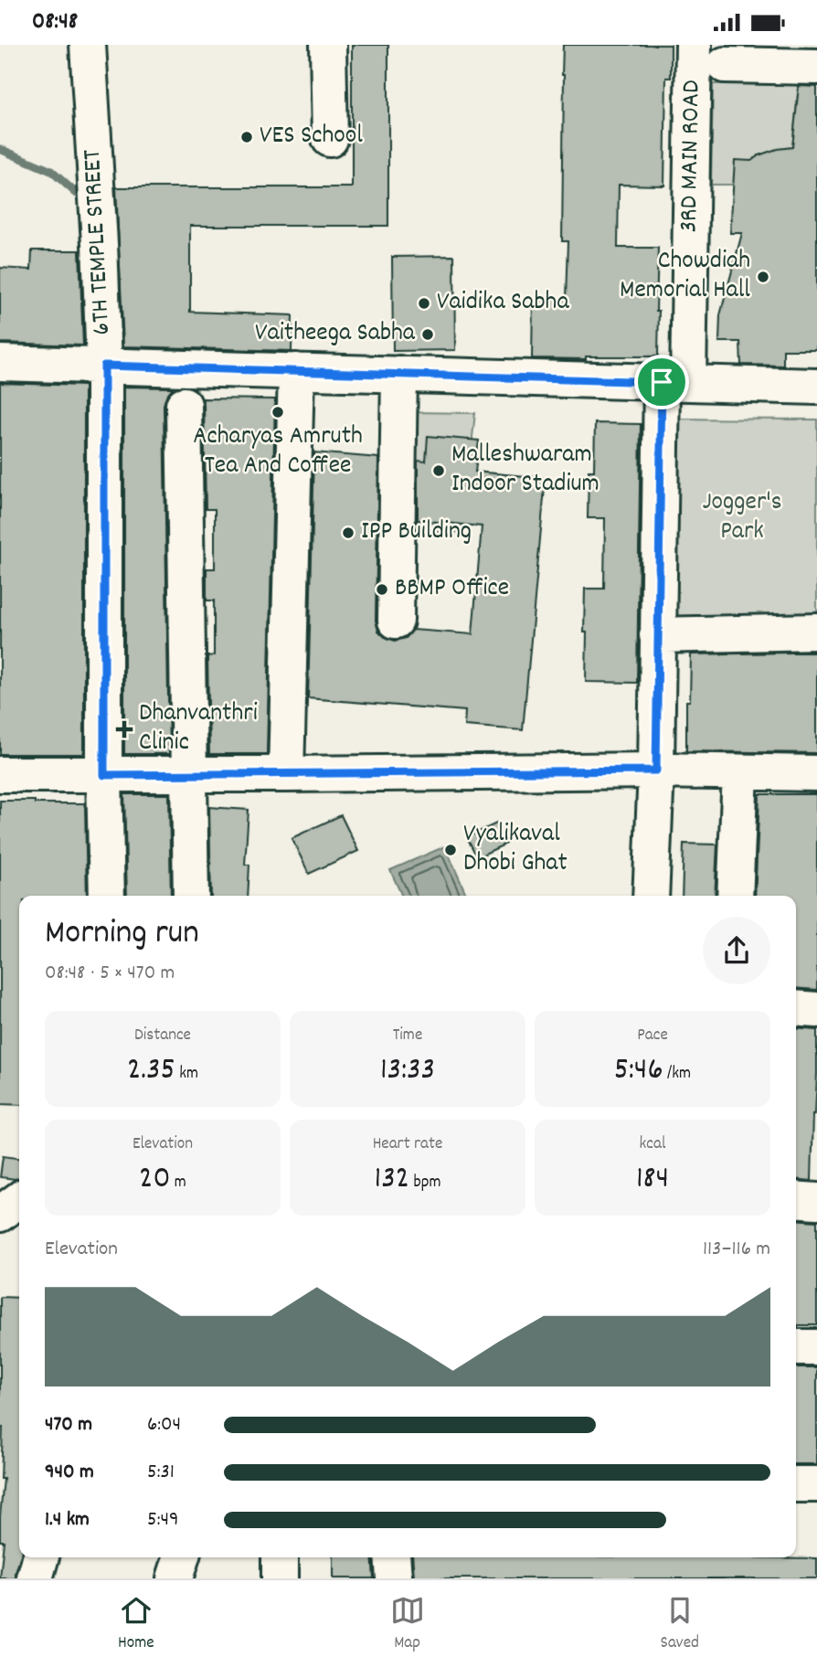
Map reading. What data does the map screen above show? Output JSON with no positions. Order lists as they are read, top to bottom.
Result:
{
  "streets": {
    "street": ["3RD MAIN ROAD", "6TH TEMPLE STREET"]
  },
  "parks": ["Jogger's Park"],
  "places": {
    "other": [
      "VES School",
      "Chowdiah Memorial Hall",
      "Vaidika Sabha",
      "Vaitheega Sabha",
      "Acharyas Amruth Tea And Coffee",
      "Malleshwaram Indoor Stadium",
      "IPP Building",
      "BBMP Office",
      "Vyalikaval Dhobi Ghat"
    ],
    "health": ["Dhanvanthri Clinic"]
  },
  "page": {
    "status": "08:48",
    "heading": ["Morning run", "08:48 · 5 × 470 m"],
    "stats": [
      ["Distance", "2.35 km"],
      ["Time", "13:33"],
      ["Pace", "5:46 /km"],
      ["Elevation", "20 m"],
      ["Heart rate", "132 bpm"],
      ["kcal", "184"]
    ],
    "chart": ["Elevation", "113–116 m"],
    "list": [
      {
        "name": "470 m",
        "note": "6:04"
      },
      {
        "name": "940 m",
        "note": "5:31"
      },
      {
        "name": "1.4 km",
        "note": "5:49"
      }
    ],
    "tabs": ["Home", "Map", "Saved"]
  }
}
